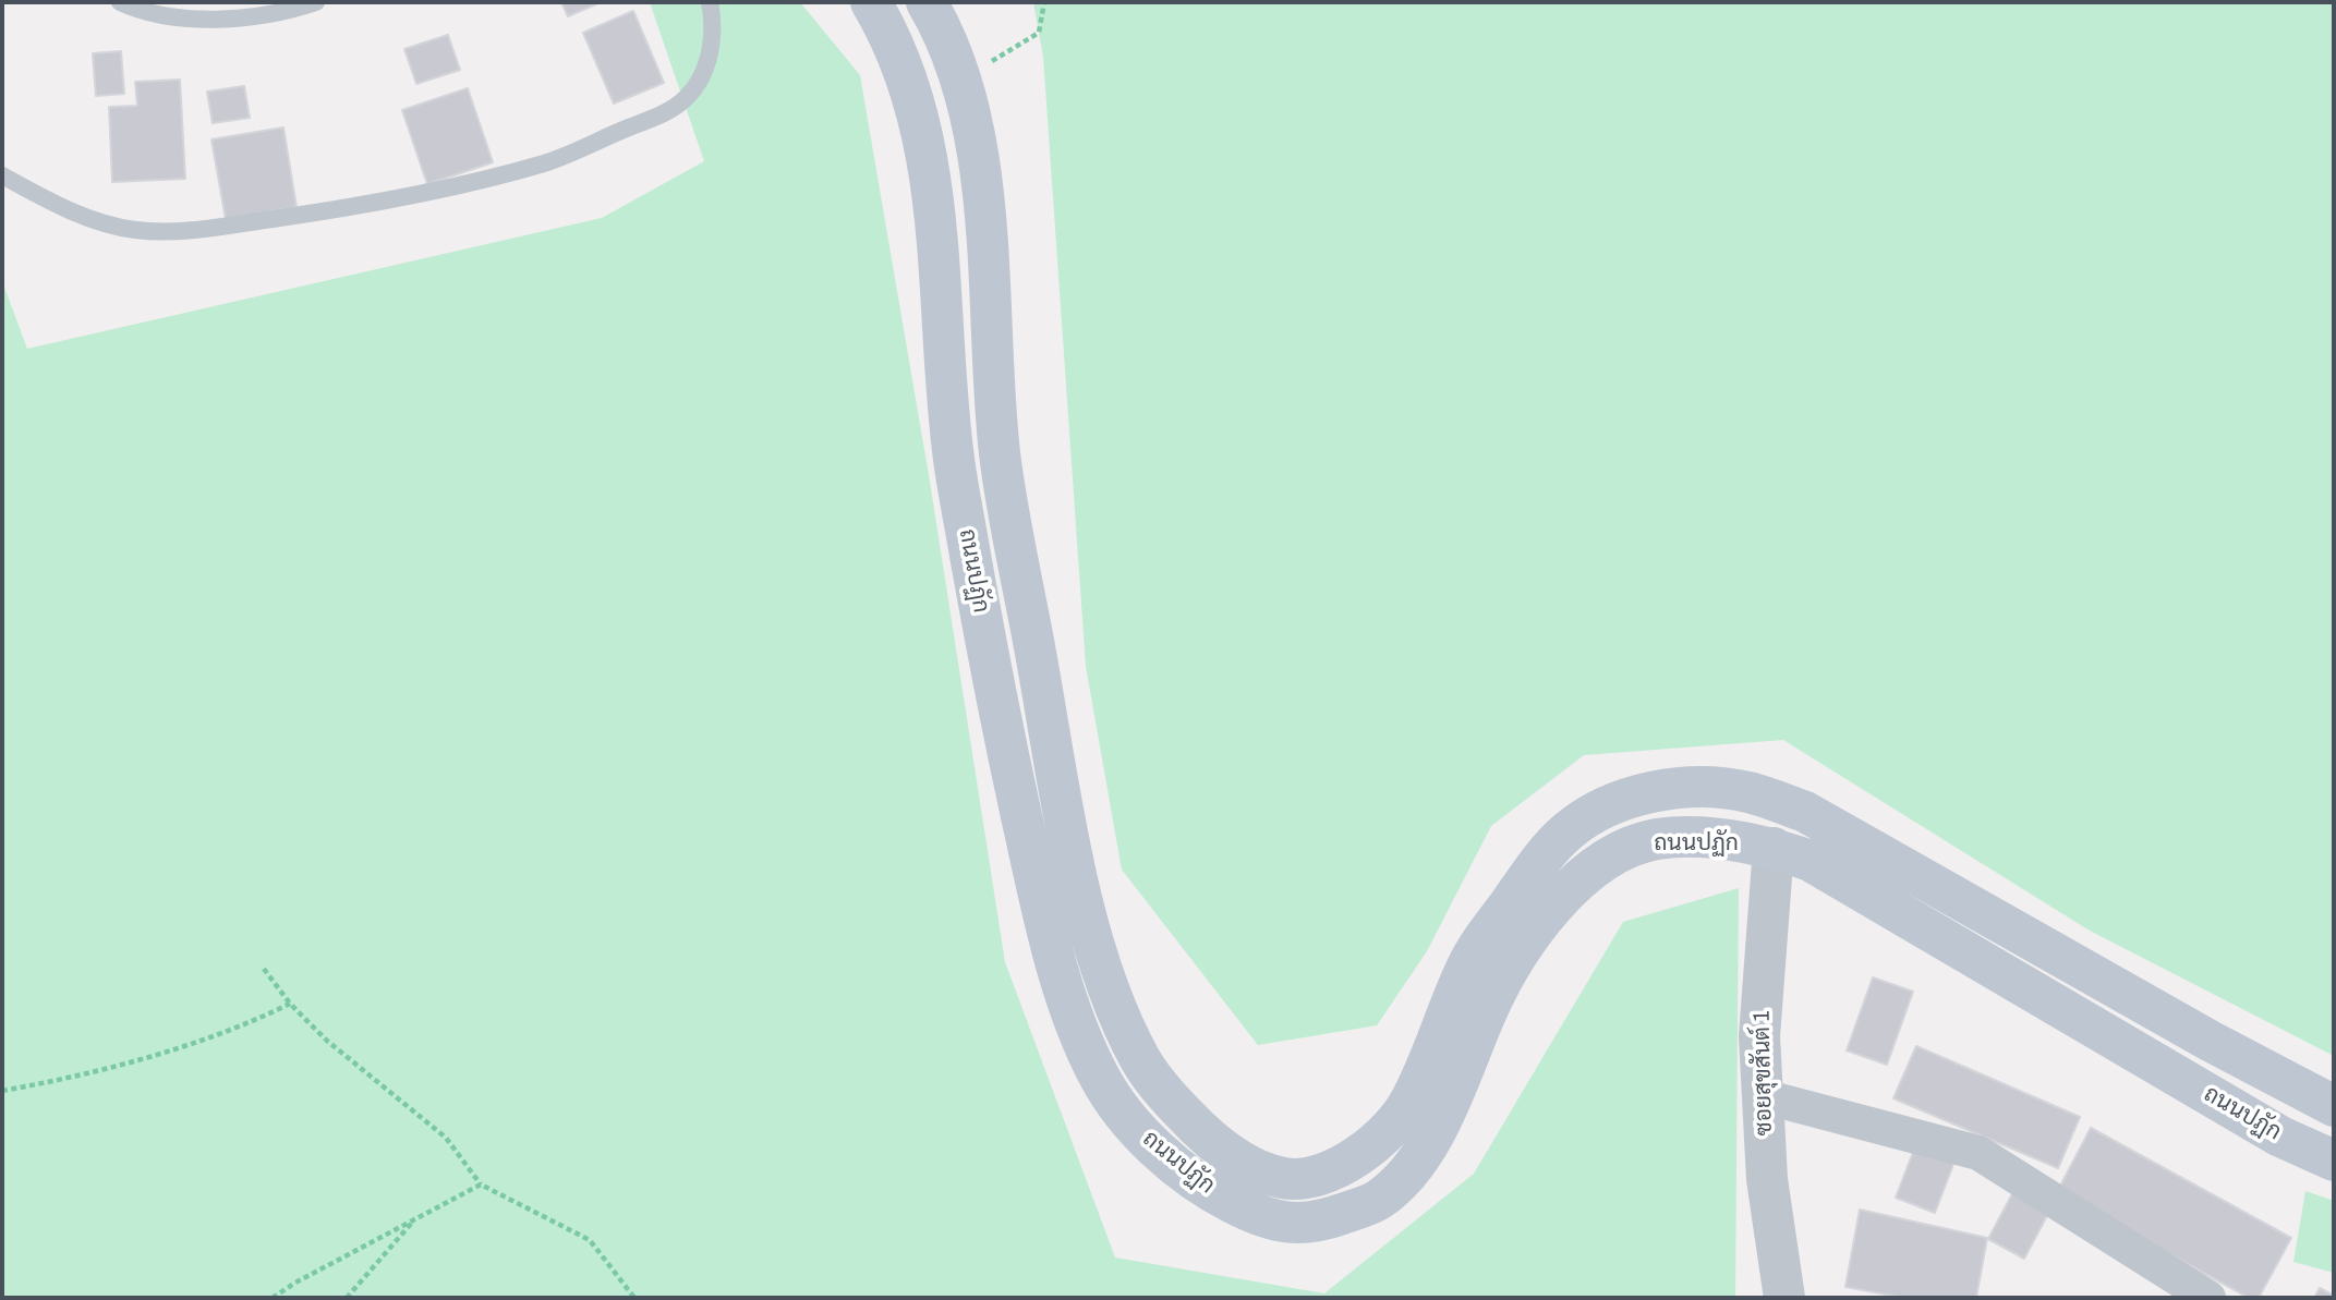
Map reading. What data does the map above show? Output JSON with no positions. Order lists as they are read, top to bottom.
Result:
{
  "streets": {
    "main road": ["ถนนปฏัก"],
    "street": ["ซอยสุขสันต์ 1"]
  },
  "crossings": [
    ["ถนนปฏัก", "ซอยสุขสันต์ 1"]
  ]
}
